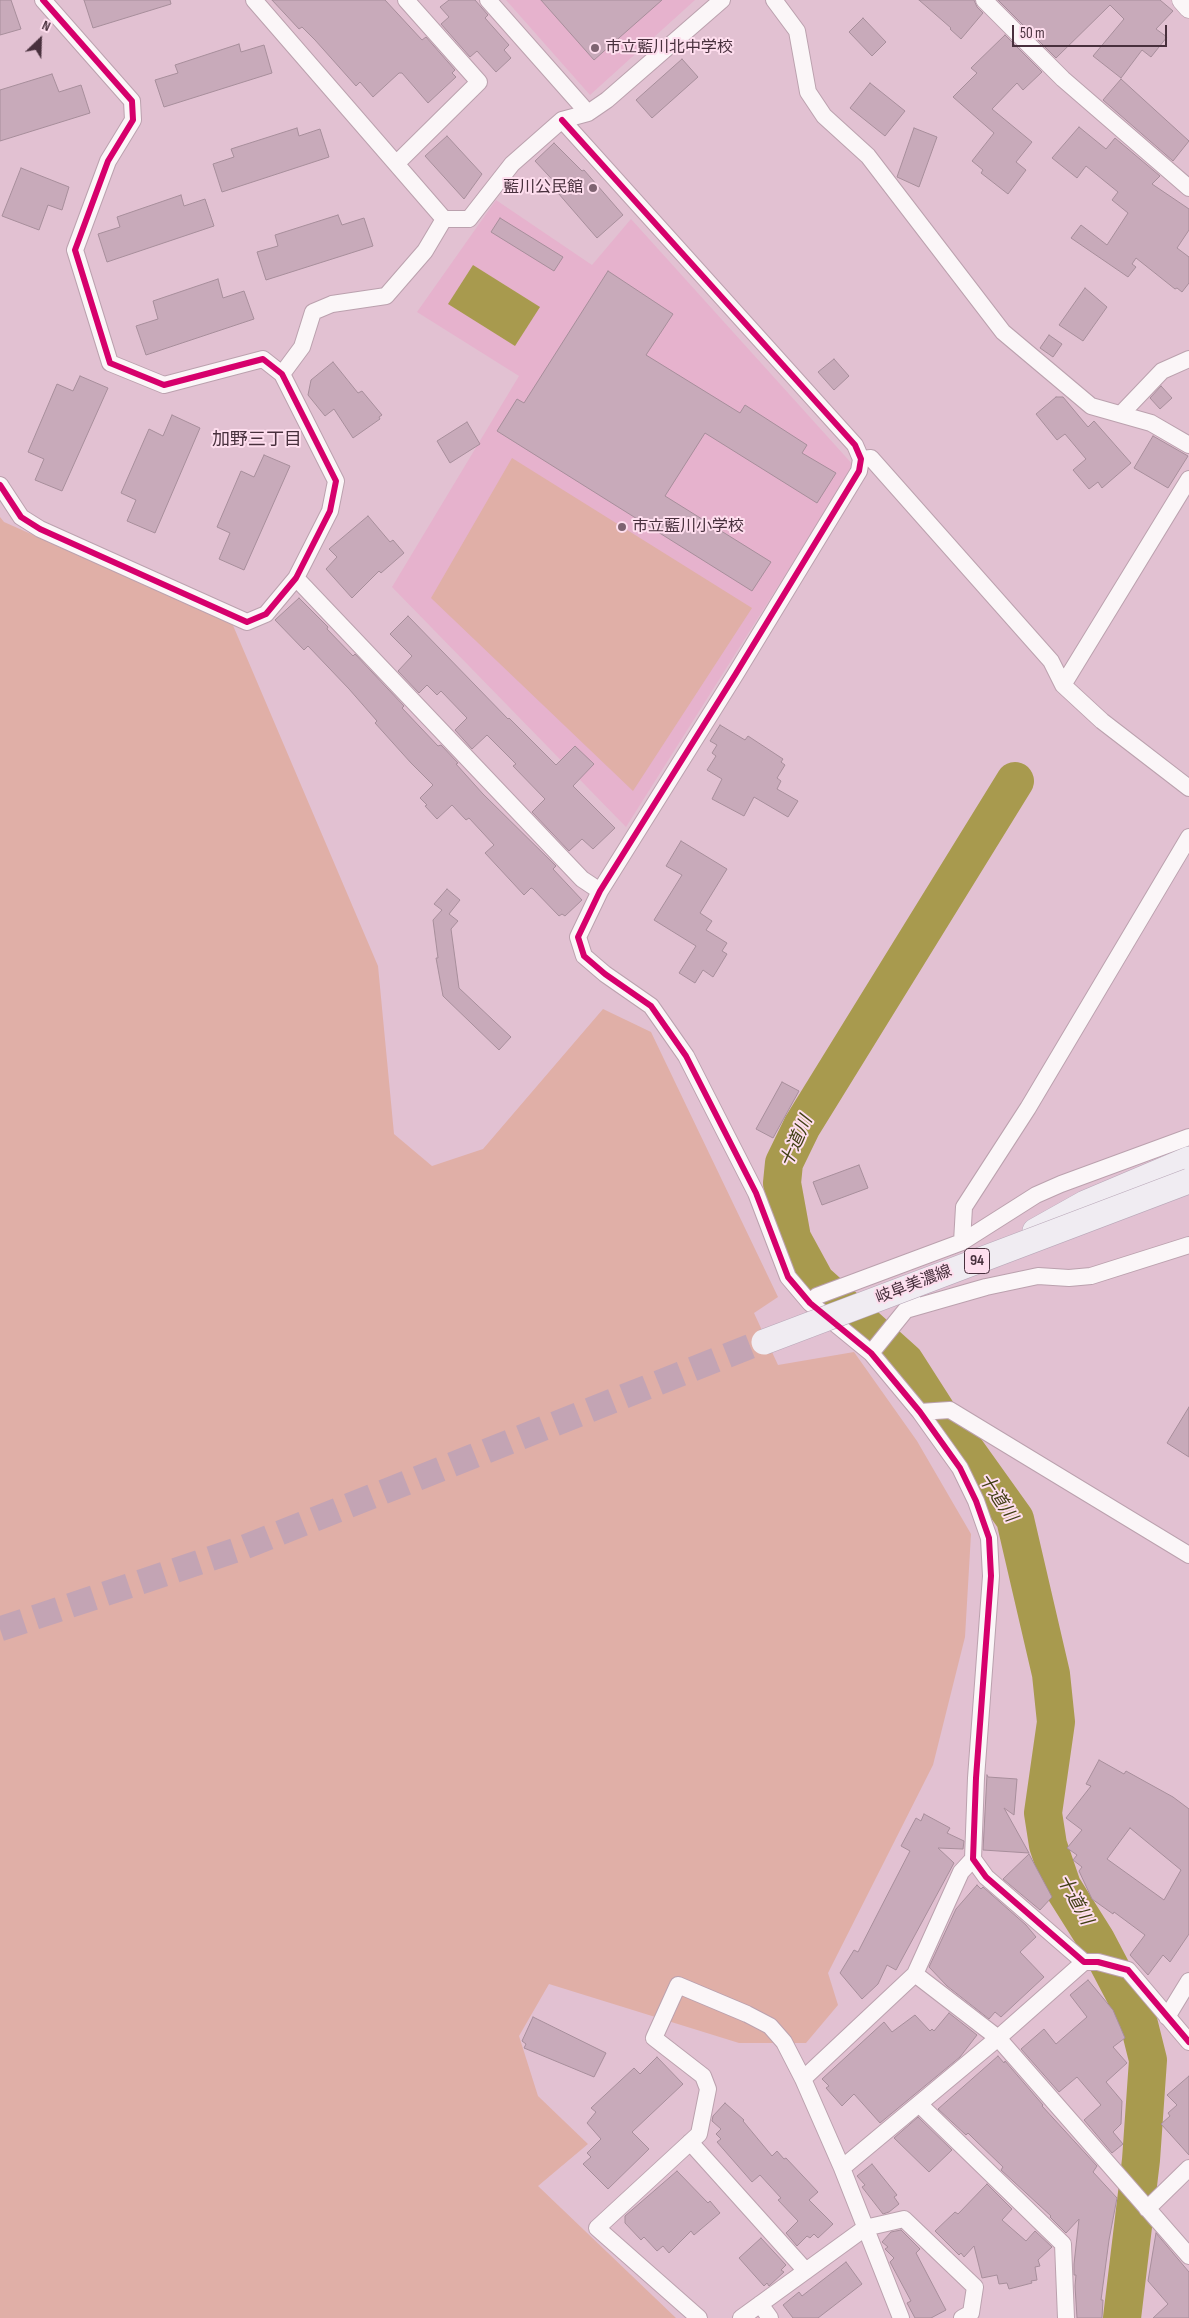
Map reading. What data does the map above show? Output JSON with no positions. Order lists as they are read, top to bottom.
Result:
{
  "streets": {
    "main road": ["94", "岐阜美濃線"]
  },
  "crossings": [
    ["94", "岐阜美濃線"]
  ],
  "districts": ["加野三丁目"],
  "water": ["十道川"],
  "places": ["市立藍川北中学校", "藍川公民館", "市立藍川小学校"],
  "scale_bar": "50 m",
  "north": "top right"
}
